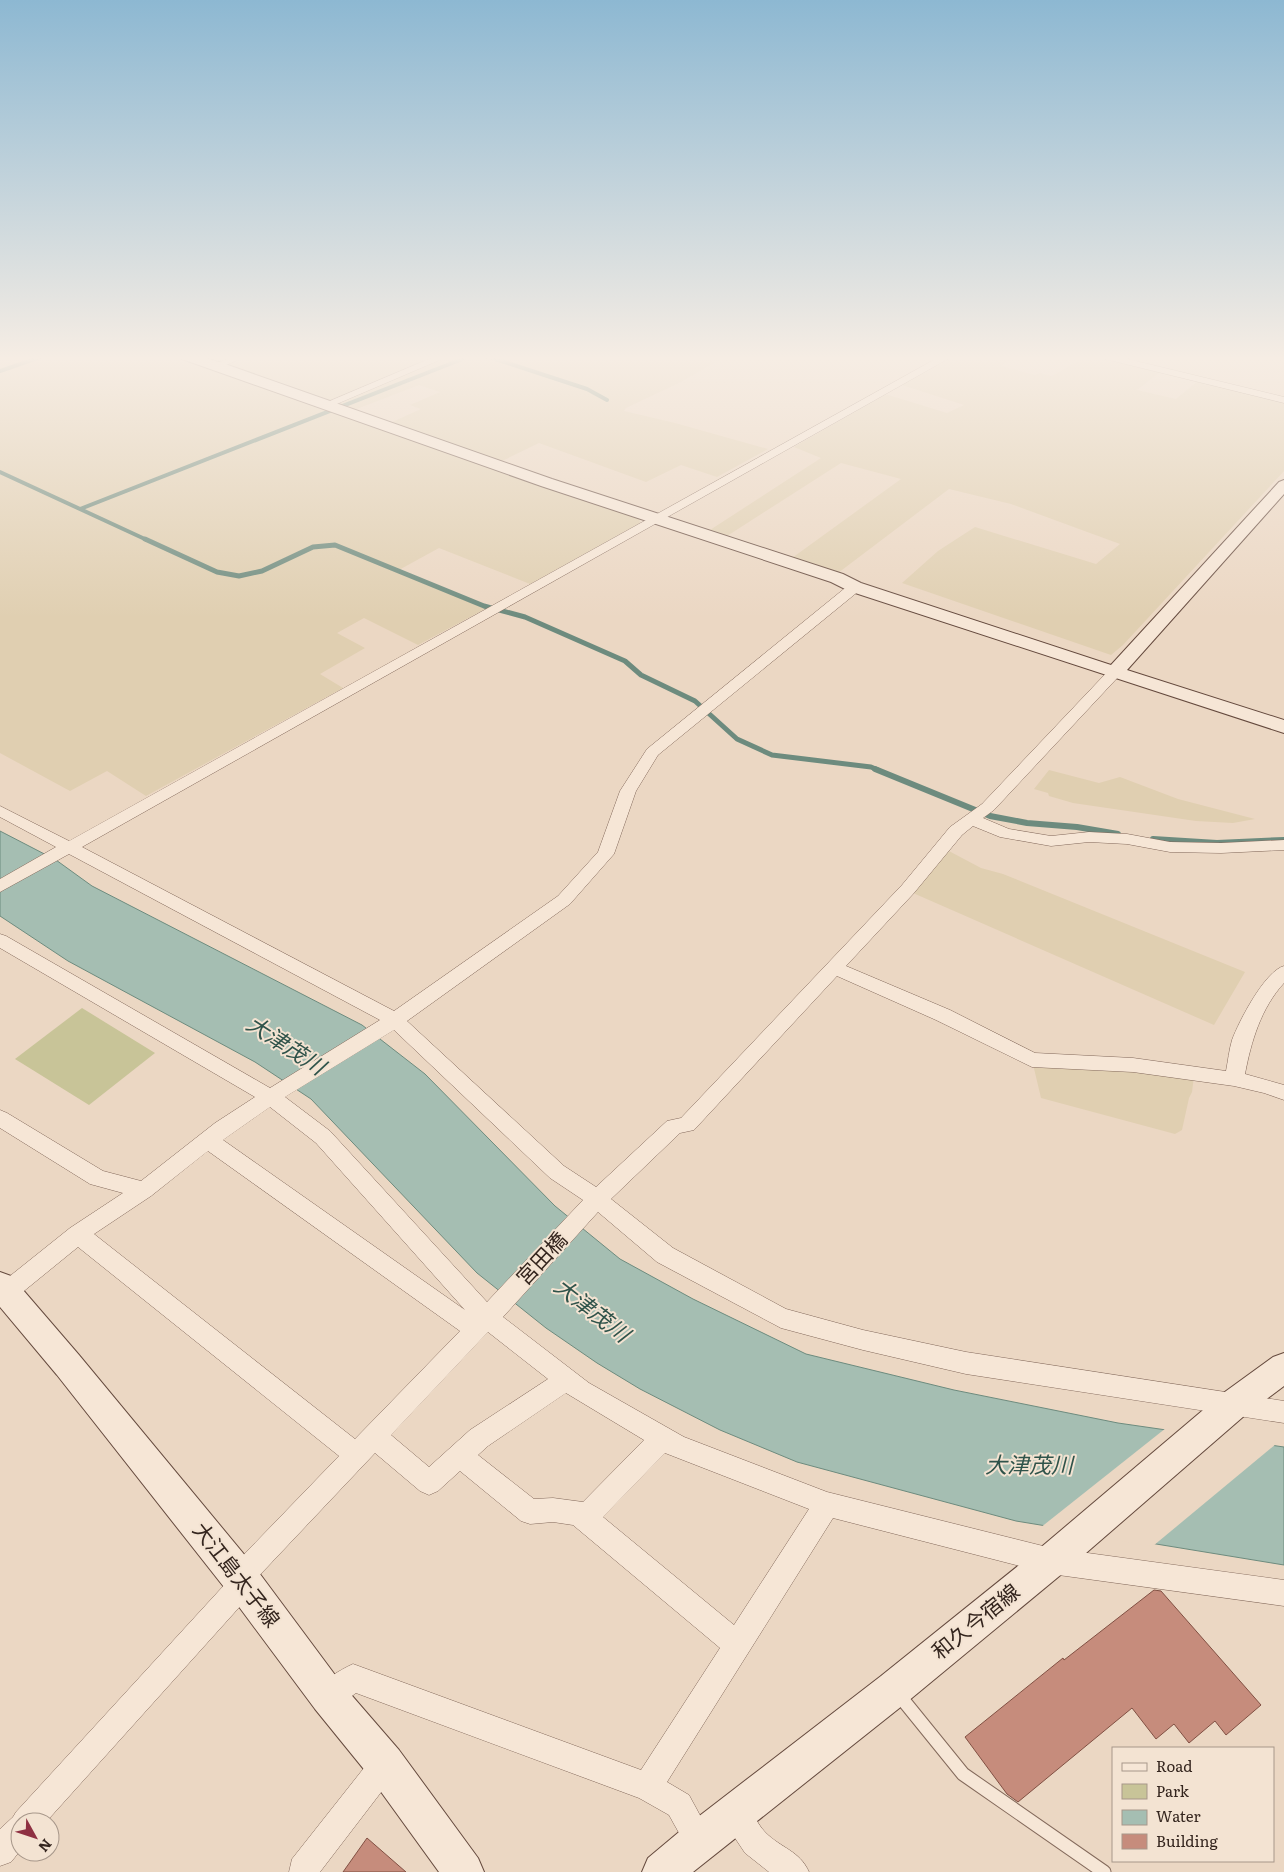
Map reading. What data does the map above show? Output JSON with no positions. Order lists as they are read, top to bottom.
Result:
{
  "streets": {
    "street": ["宮田橋", "大江島太子線", "和久今宿線"]
  },
  "crossings": [
    ["宮田橋", "大江島太子線"]
  ],
  "water": ["大津茂川"],
  "legend": [
    "Road",
    "Park",
    "Water",
    "Building"
  ],
  "north": "bottom right"
}
